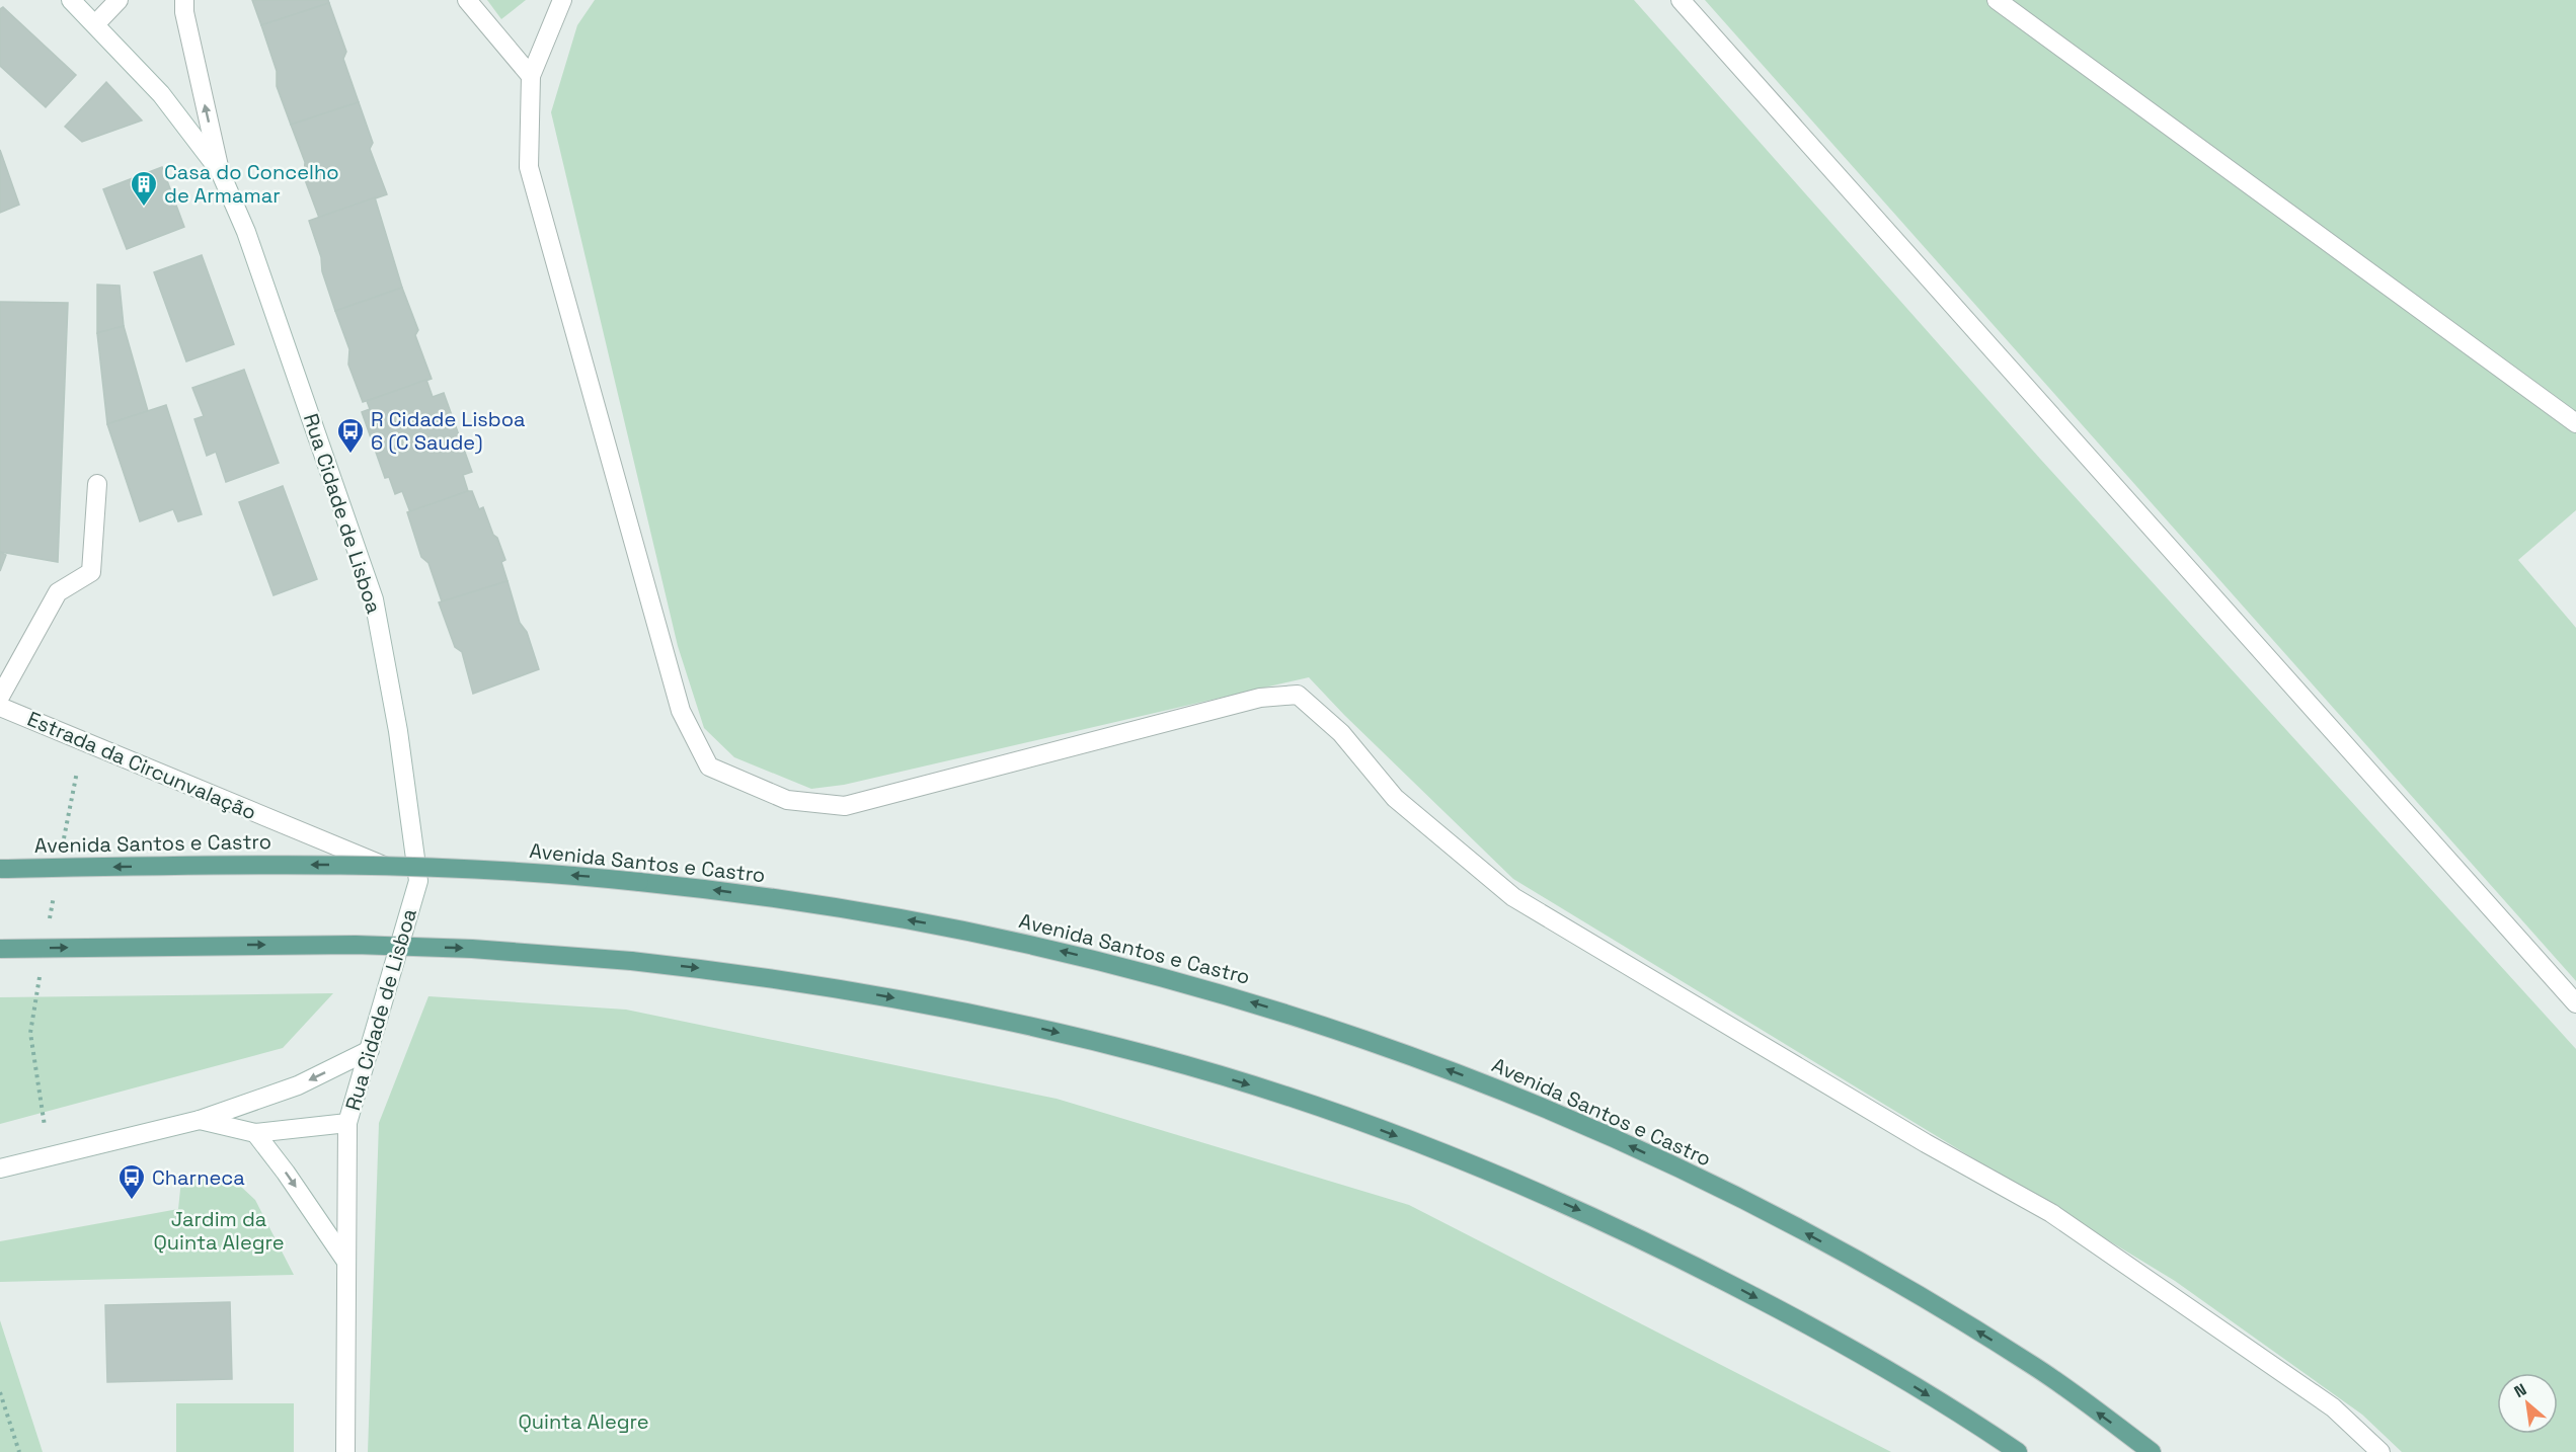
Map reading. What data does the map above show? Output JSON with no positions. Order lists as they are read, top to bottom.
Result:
{
  "streets": {
    "main road": ["Avenida Santos e Castro"],
    "street": ["Rua Cidade de Lisboa", "Estrada da Circunvalação"]
  },
  "crossings": [
    ["Rua Cidade de Lisboa", "Estrada da Circunvalação"]
  ],
  "parks": ["Jardim da Quinta Alegre", "Quinta Alegre"],
  "places": {
    "building": ["Casa do Concelho de Armamar"],
    "bus stop": ["R Cidade Lisboa 6 (C Saude)", "Charneca"]
  },
  "north": "top left"
}
